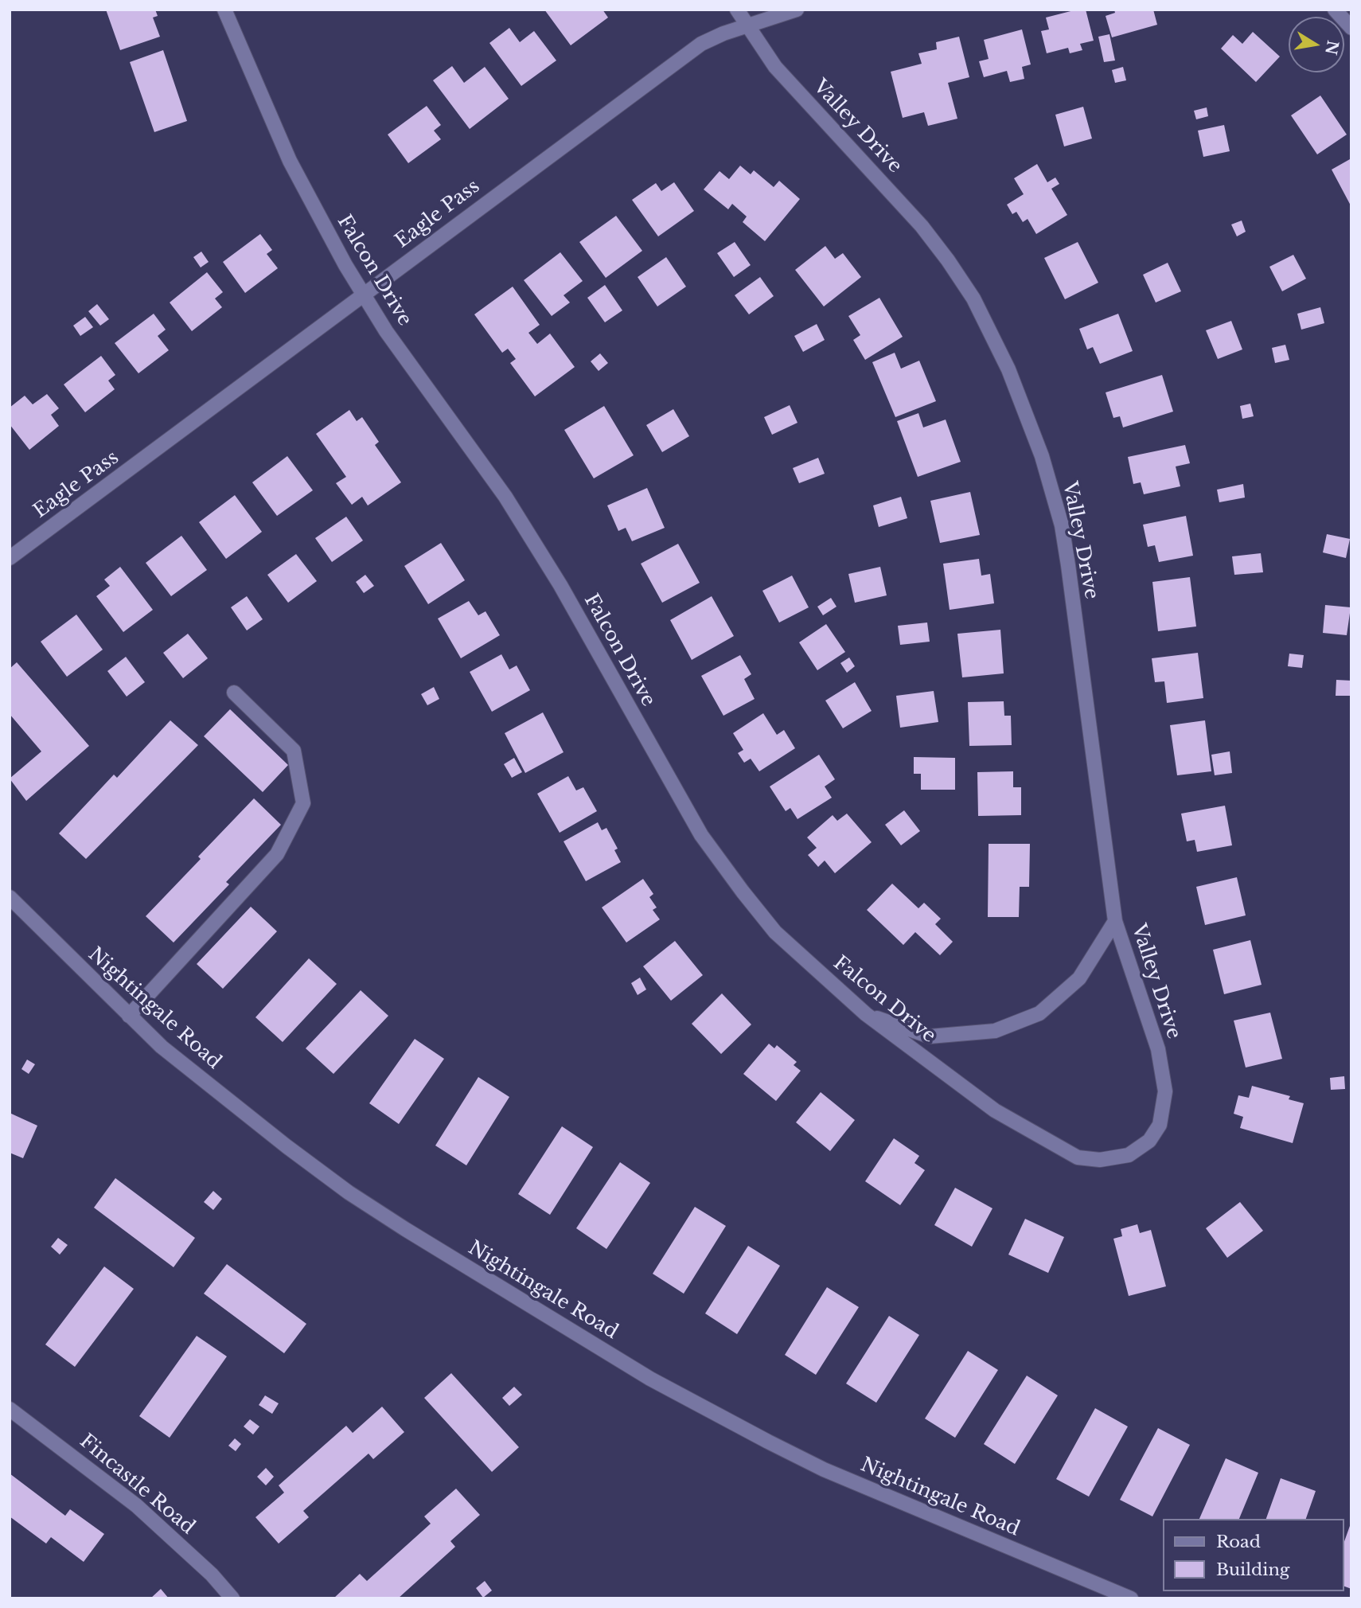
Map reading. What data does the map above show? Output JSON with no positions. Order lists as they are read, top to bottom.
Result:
{
  "streets": {
    "street": [
      "Valley Drive",
      "Eagle Pass",
      "Falcon Drive",
      "Nightingale Road",
      "Fincastle Road"
    ]
  },
  "crossings": [
    ["Valley Drive", "Eagle Pass"],
    ["Valley Drive", "Falcon Drive"],
    ["Eagle Pass", "Falcon Drive"]
  ],
  "legend": ["Road", "Building"],
  "north": "right"
}
